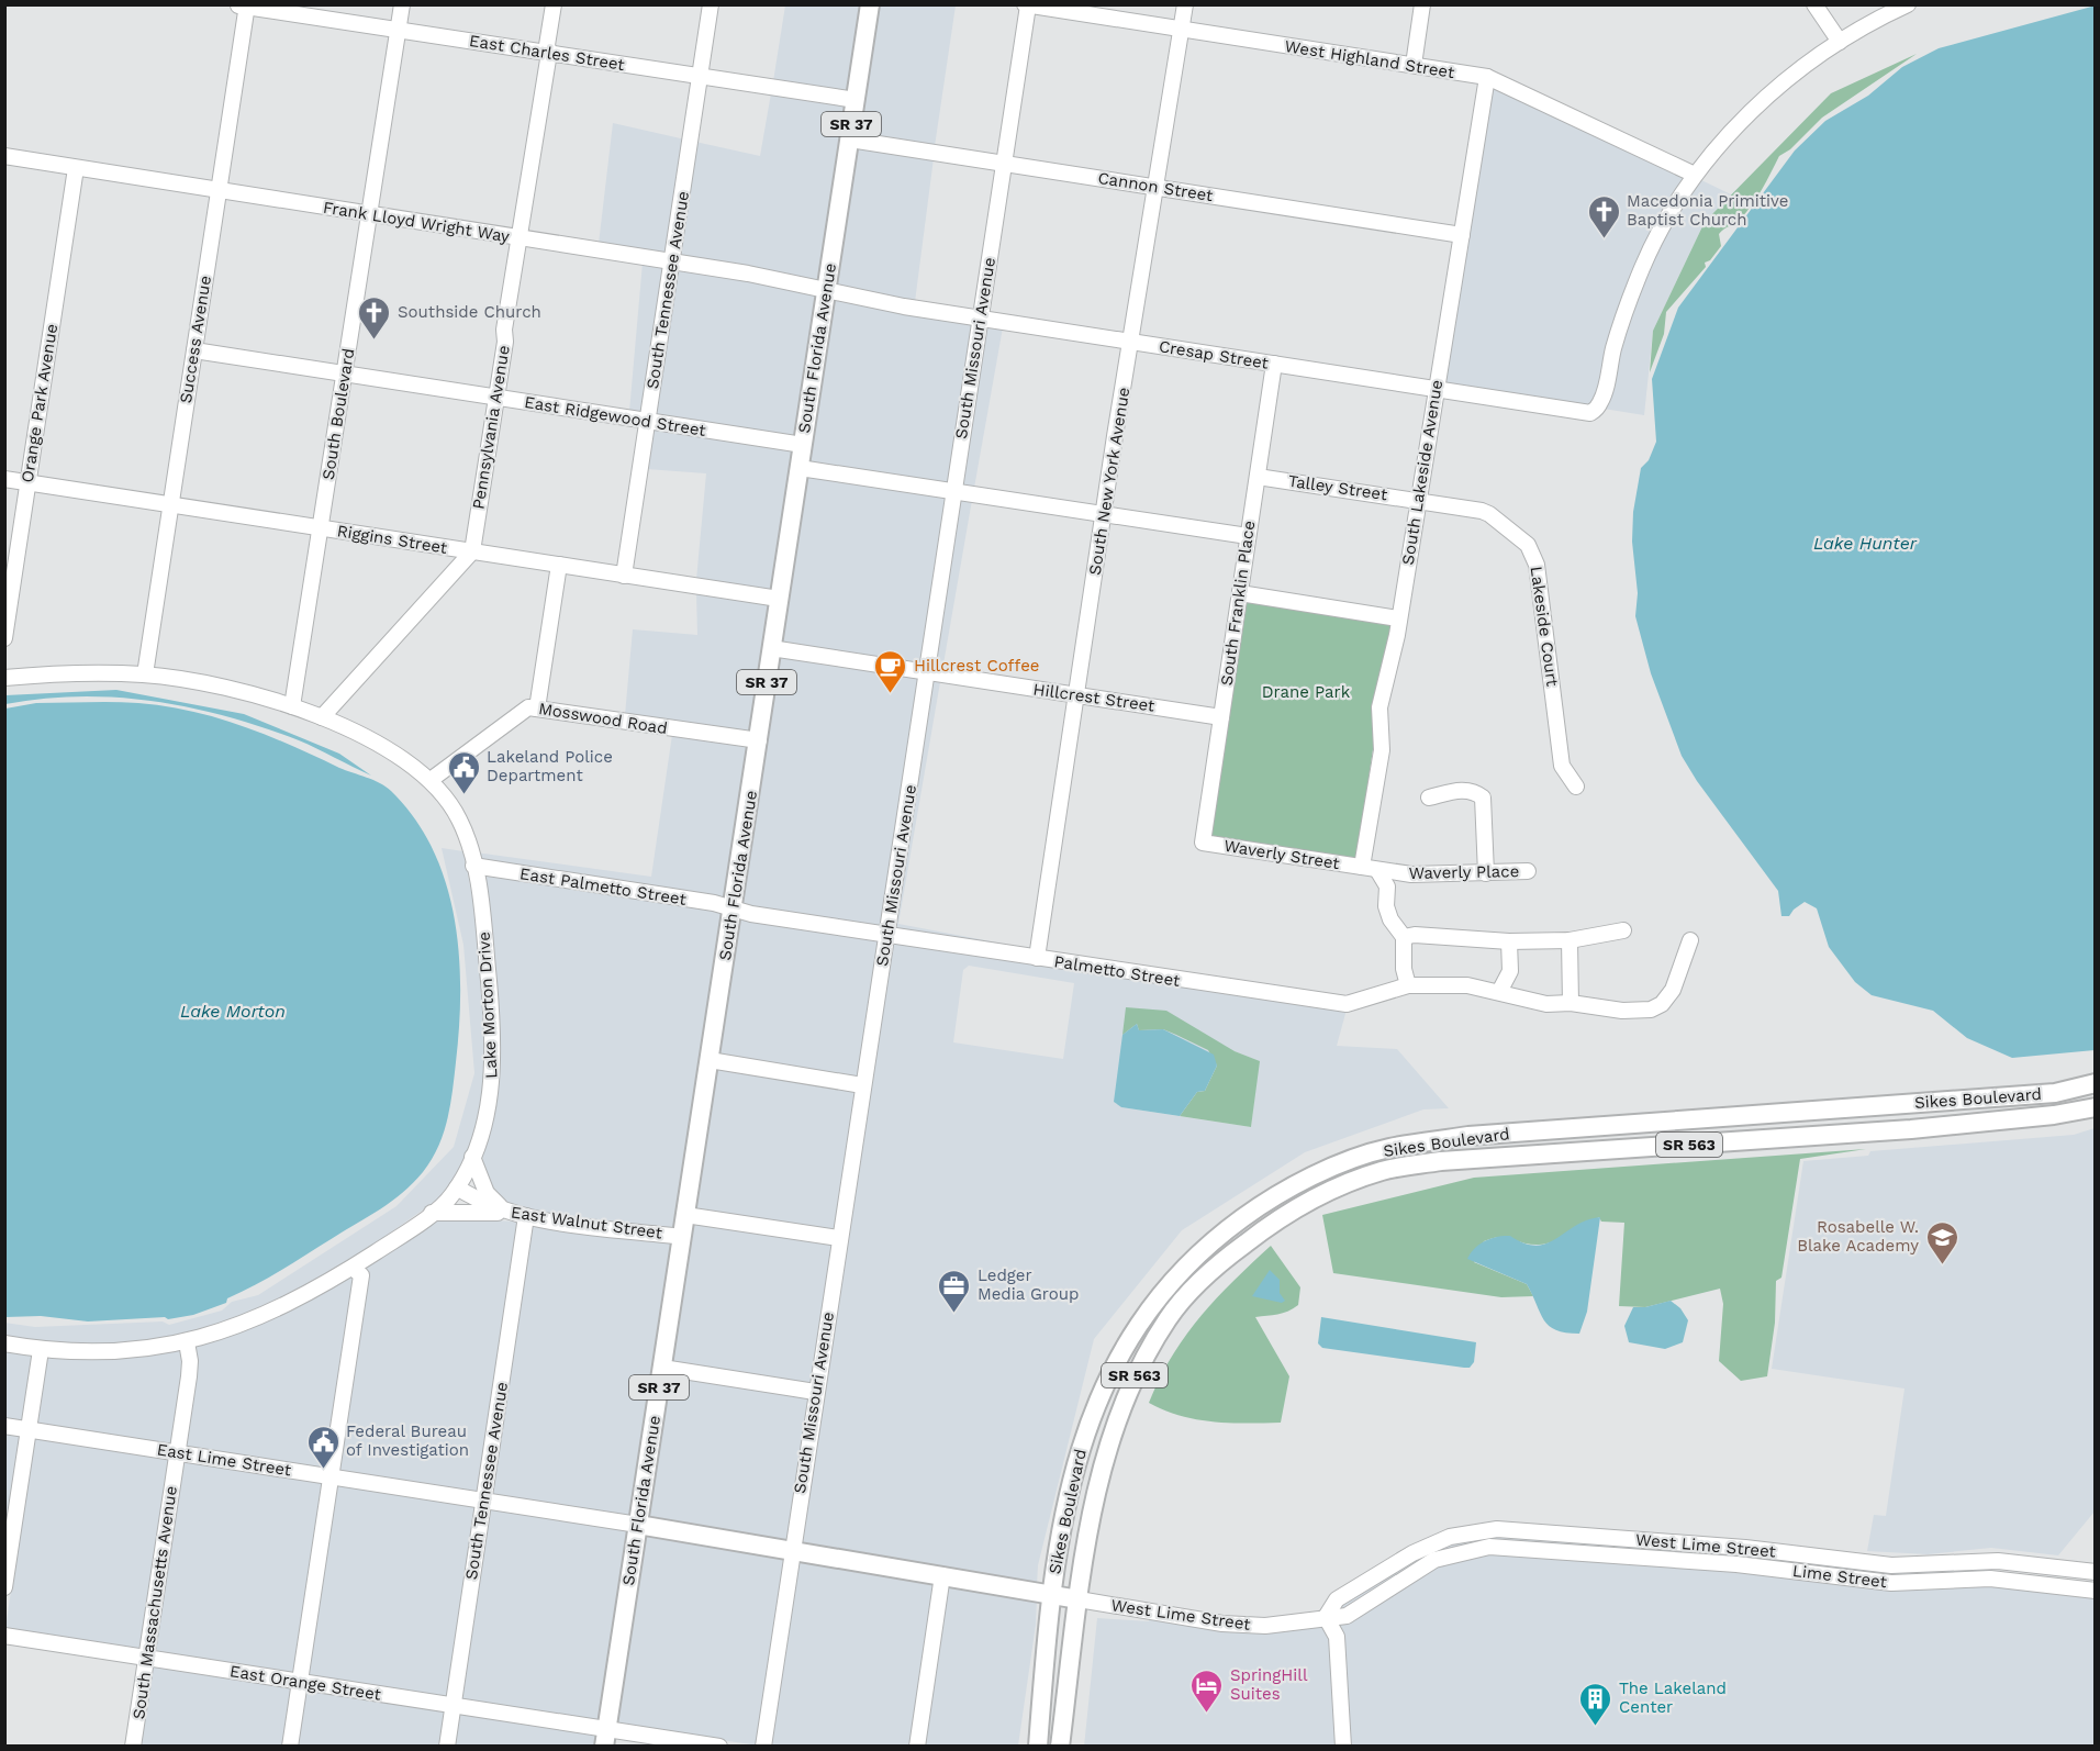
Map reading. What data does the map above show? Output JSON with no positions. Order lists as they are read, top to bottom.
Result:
{
  "streets": {
    "main road": [
      "SR 37",
      "South Florida Avenue",
      "Sikes Boulevard",
      "SR 563",
      "West Lime Street"
    ],
    "street": [
      "East Charles Street",
      "West Highland Street",
      "Cannon Street",
      "Frank Lloyd Wright Way",
      "South Tennessee Avenue",
      "Success Avenue",
      "South Missouri Avenue",
      "Cresap Street",
      "Orange Park Avenue",
      "South Boulevard",
      "East Ridgewood Street",
      "Pennsylvania Avenue",
      "South Lakeside Avenue",
      "South New York Avenue",
      "Talley Street",
      "Riggins Street",
      "South Franklin Place",
      "Lakeside Court",
      "Hillcrest Street",
      "Mosswood Road",
      "Waverly Street",
      "Waverly Place",
      "East Palmetto Street",
      "Palmetto Street",
      "Lake Morton Drive",
      "East Walnut Street",
      "East Lime Street",
      "Lime Street",
      "South Massachusetts Avenue",
      "East Orange Street"
    ]
  },
  "crossings": [
    ["East Charles Street", "South Tennessee Avenue"],
    ["East Charles Street", "Success Avenue"],
    ["East Charles Street", "South Florida Avenue"],
    ["East Charles Street", "South Boulevard"],
    ["East Charles Street", "Pennsylvania Avenue"],
    ["West Highland Street", "South Missouri Avenue"],
    ["West Highland Street", "Cresap Street"],
    ["West Highland Street", "South Lakeside Avenue"],
    ["West Highland Street", "South New York Avenue"],
    ["Cannon Street", "South Florida Avenue"],
    ["Cannon Street", "South Missouri Avenue"],
    ["Cannon Street", "South Lakeside Avenue"],
    ["Cannon Street", "South New York Avenue"],
    ["Frank Lloyd Wright Way", "South Tennessee Avenue"],
    ["Frank Lloyd Wright Way", "Success Avenue"],
    ["Frank Lloyd Wright Way", "South Florida Avenue"],
    ["Frank Lloyd Wright Way", "Cresap Street"],
    ["Frank Lloyd Wright Way", "Orange Park Avenue"],
    ["Frank Lloyd Wright Way", "South Boulevard"],
    ["Frank Lloyd Wright Way", "Pennsylvania Avenue"],
    ["South Tennessee Avenue", "East Ridgewood Street"],
    ["South Tennessee Avenue", "Riggins Street"],
    ["South Tennessee Avenue", "East Walnut Street"],
    ["South Tennessee Avenue", "East Lime Street"],
    ["South Tennessee Avenue", "East Orange Street"],
    ["Success Avenue", "East Ridgewood Street"],
    ["Success Avenue", "Riggins Street"],
    ["Success Avenue", "Lake Morton Drive"],
    ["South Florida Avenue", "Cresap Street"],
    ["South Florida Avenue", "East Ridgewood Street"],
    ["South Florida Avenue", "Riggins Street"],
    ["South Florida Avenue", "Hillcrest Street"],
    ["South Florida Avenue", "Mosswood Road"],
    ["South Florida Avenue", "East Palmetto Street"],
    ["South Florida Avenue", "East Walnut Street"],
    ["South Florida Avenue", "East Lime Street"],
    ["South Florida Avenue", "West Lime Street"],
    ["South Florida Avenue", "East Orange Street"],
    ["South Missouri Avenue", "Cresap Street"],
    ["South Missouri Avenue", "Hillcrest Street"],
    ["South Missouri Avenue", "East Palmetto Street"],
    ["South Missouri Avenue", "Palmetto Street"],
    ["South Missouri Avenue", "West Lime Street"],
    ["Cresap Street", "South Lakeside Avenue"],
    ["Cresap Street", "South New York Avenue"],
    ["Cresap Street", "South Franklin Place"],
    ["Orange Park Avenue", "Riggins Street"],
    ["South Boulevard", "East Ridgewood Street"],
    ["South Boulevard", "Riggins Street"],
    ["South Boulevard", "Lake Morton Drive"],
    ["East Ridgewood Street", "Pennsylvania Avenue"],
    ["Pennsylvania Avenue", "Riggins Street"],
    ["South Lakeside Avenue", "Talley Street"],
    ["South Lakeside Avenue", "Lakeside Court"],
    ["South Lakeside Avenue", "Waverly Street"],
    ["South Lakeside Avenue", "Waverly Place"],
    ["South New York Avenue", "Hillcrest Street"],
    ["South New York Avenue", "Palmetto Street"],
    ["Talley Street", "South Franklin Place"],
    ["Talley Street", "Lakeside Court"],
    ["South Franklin Place", "Hillcrest Street"],
    ["South Franklin Place", "Waverly Street"],
    ["Mosswood Road", "Lake Morton Drive"],
    ["Waverly Street", "Waverly Place"],
    ["East Palmetto Street", "Palmetto Street"],
    ["East Palmetto Street", "Lake Morton Drive"],
    ["Lake Morton Drive", "East Walnut Street"],
    ["Lake Morton Drive", "South Massachusetts Avenue"],
    ["Sikes Boulevard", "West Lime Street"],
    ["East Lime Street", "West Lime Street"],
    ["East Lime Street", "South Massachusetts Avenue"],
    ["West Lime Street", "Lime Street"],
    ["South Massachusetts Avenue", "East Orange Street"]
  ],
  "water": ["Lake Hunter", "Lake Morton"],
  "parks": ["Drane Park"],
  "places": {
    "church": ["Macedonia Primitive Baptist Church", "Southside Church"],
    "cafe": ["Hillcrest Coffee"],
    "public building": ["Lakeland Police Department", "Federal Bureau of Investigation"],
    "school or university": ["Rosabelle W. Blake Academy"],
    "office": ["Ledger Media Group"],
    "hotel": ["SpringHill Suites"],
    "building": ["The Lakeland Center"]
  }
}
